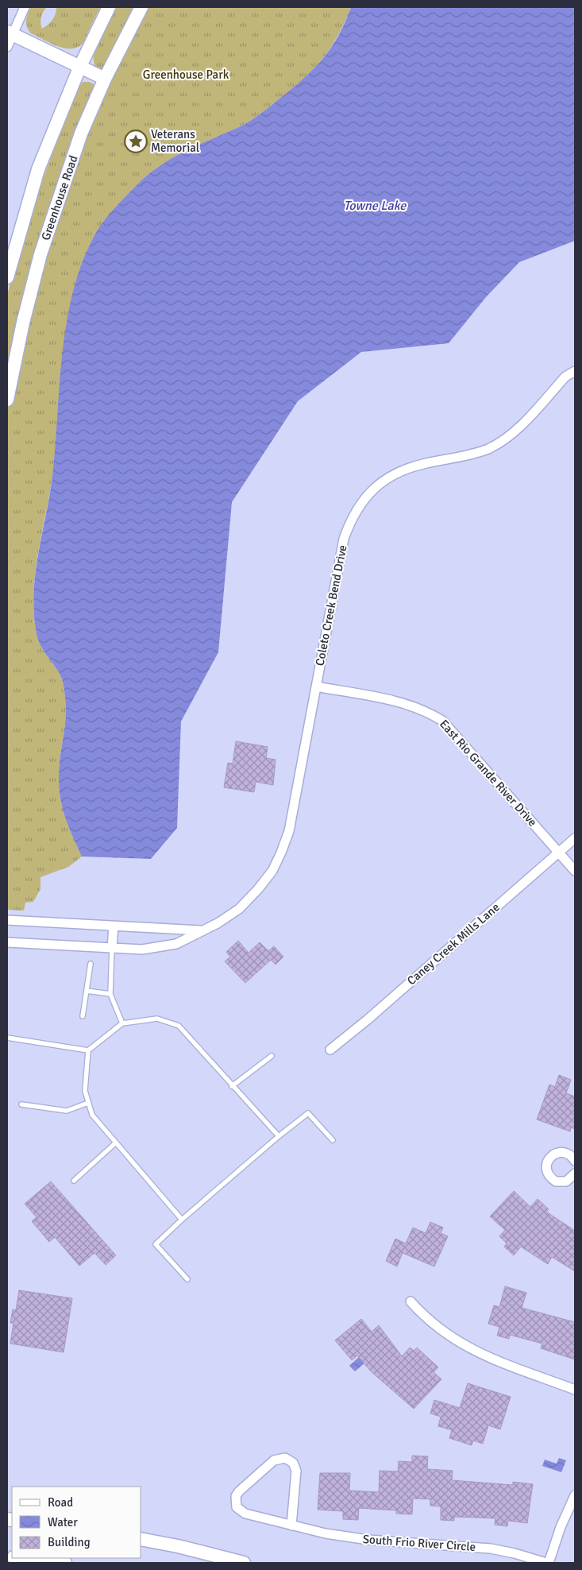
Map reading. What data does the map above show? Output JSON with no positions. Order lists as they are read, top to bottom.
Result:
{
  "streets": {
    "main road": ["Greenhouse Road"],
    "street": [
      "Coleto Creek Bend Drive",
      "East Rio Grande River Drive",
      "Caney Creek Mills Lane",
      "South Frio River Circle"
    ]
  },
  "crossings": [
    ["Coleto Creek Bend Drive", "East Rio Grande River Drive"],
    ["East Rio Grande River Drive", "Caney Creek Mills Lane"]
  ],
  "water": ["Towne Lake"],
  "parks": ["Greenhouse Park"],
  "places": {
    "place": ["Veterans Memorial"]
  },
  "legend": ["Road", "Water", "Building"]
}
